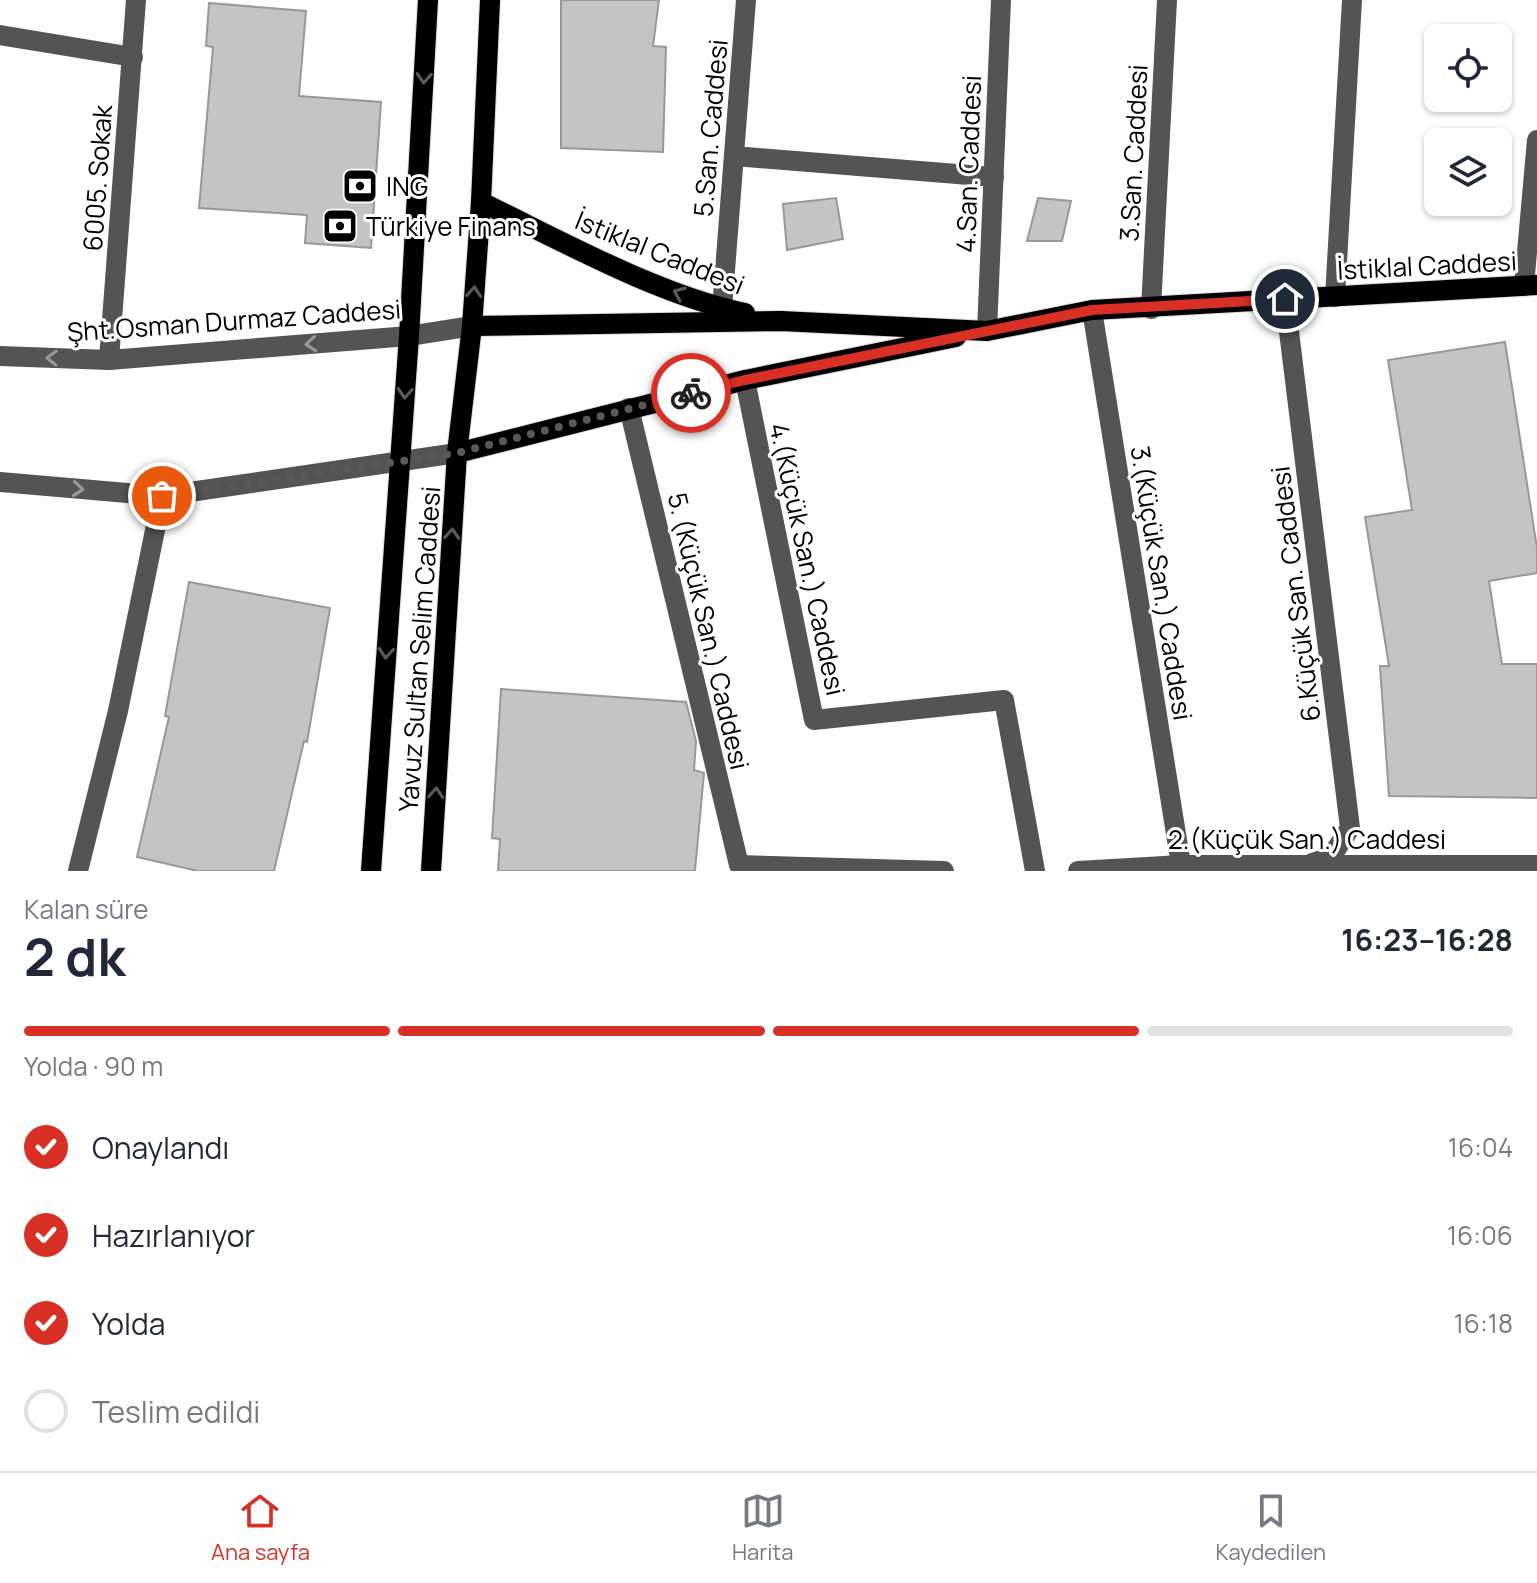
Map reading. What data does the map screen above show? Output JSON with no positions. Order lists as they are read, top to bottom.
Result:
{
  "streets": {
    "main road": ["İstiklal Caddesi", "Yavuz Sultan Selim Caddesi"],
    "street": [
      "5.San. Caddesi",
      "3.San. Caddesi",
      "4.San. Caddesi",
      "6005. Sokak",
      "Şht.Osman Durmaz Caddesi",
      "4.(Küçük San.) Caddesi",
      "3.(Küçük San.) Caddesi",
      "6.Küçük San. Caddesi",
      "5. (Küçük San.) Caddesi",
      "2.(Küçük San.) Caddesi"
    ]
  },
  "crossings": [
    ["5.San. Caddesi", "İstiklal Caddesi"],
    ["3.San. Caddesi", "İstiklal Caddesi"],
    ["4.San. Caddesi", "İstiklal Caddesi"],
    ["6005. Sokak", "Şht.Osman Durmaz Caddesi"],
    ["İstiklal Caddesi", "Şht.Osman Durmaz Caddesi"],
    ["İstiklal Caddesi", "4.(Küçük San.) Caddesi"],
    ["İstiklal Caddesi", "3.(Küçük San.) Caddesi"],
    ["İstiklal Caddesi", "6.Küçük San. Caddesi"],
    ["İstiklal Caddesi", "5. (Küçük San.) Caddesi"],
    ["İstiklal Caddesi", "Yavuz Sultan Selim Caddesi"],
    ["Şht.Osman Durmaz Caddesi", "Yavuz Sultan Selim Caddesi"],
    ["3.(Küçük San.) Caddesi", "2.(Küçük San.) Caddesi"],
    ["6.Küçük San. Caddesi", "2.(Küçük San.) Caddesi"]
  ],
  "places": {
    "bank": ["ING", "Türkiye Finans"]
  },
  "page": {
    "heading": ["2 dk", "Kalan süre", "16:23–16:28"],
    "bar": "Yolda · 90 m",
    "list": [
      ["Onaylandı", "16:04"],
      ["Hazırlanıyor", "16:06"],
      ["Yolda", "16:18"],
      "Teslim edildi"
    ],
    "tabs": ["Ana sayfa", "Harita", "Kaydedilen"]
  }
}
